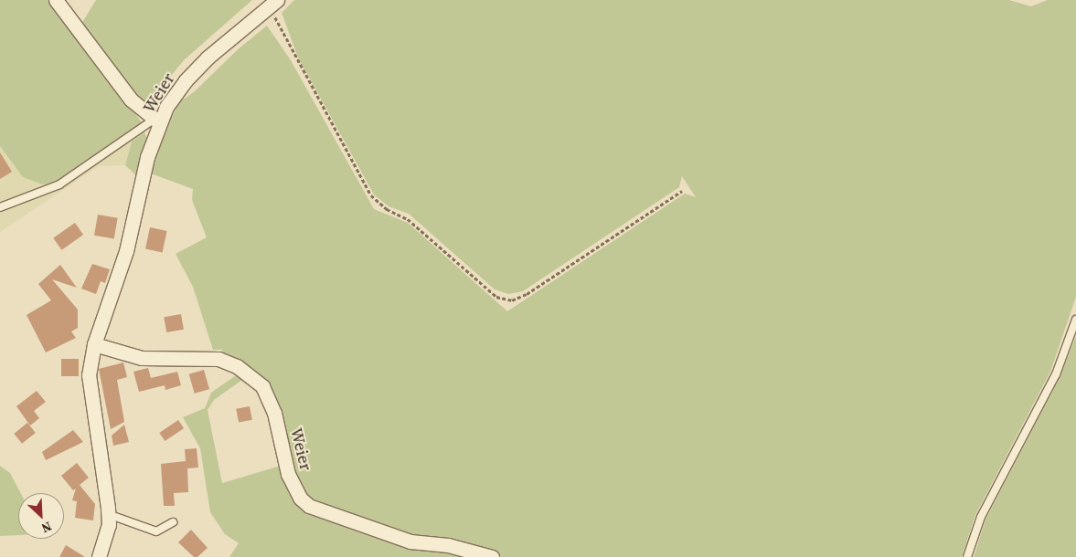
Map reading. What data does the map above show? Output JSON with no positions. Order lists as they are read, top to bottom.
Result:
{
  "streets": {
    "street": ["Weier"]
  },
  "north": "bottom right"
}
